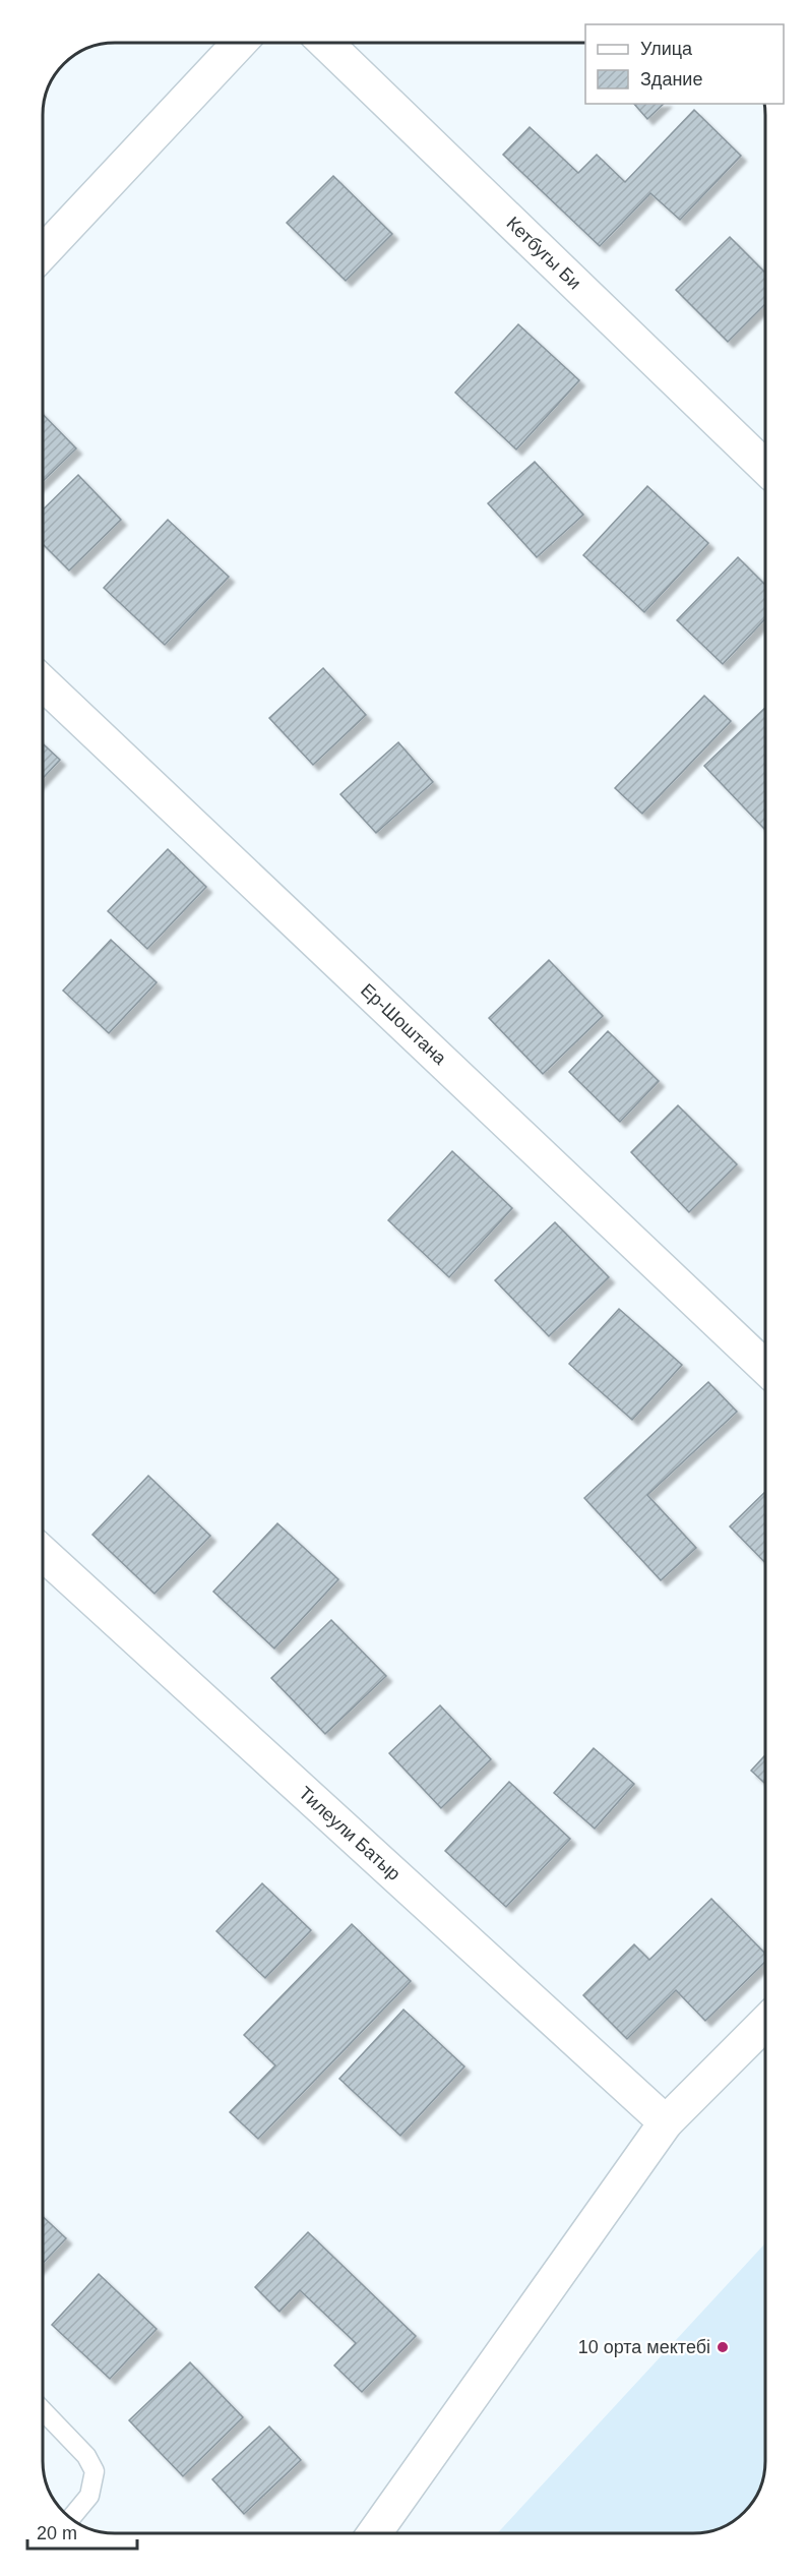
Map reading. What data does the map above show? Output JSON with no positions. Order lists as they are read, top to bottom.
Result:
{
  "streets": {
    "street": ["Кетбугы Би", "Ер-Шоштана", "Тилеули Батыр"]
  },
  "places": ["10 орта мектебі"],
  "legend": ["Улица", "Здание"],
  "scale_bar": "20 m"
}
